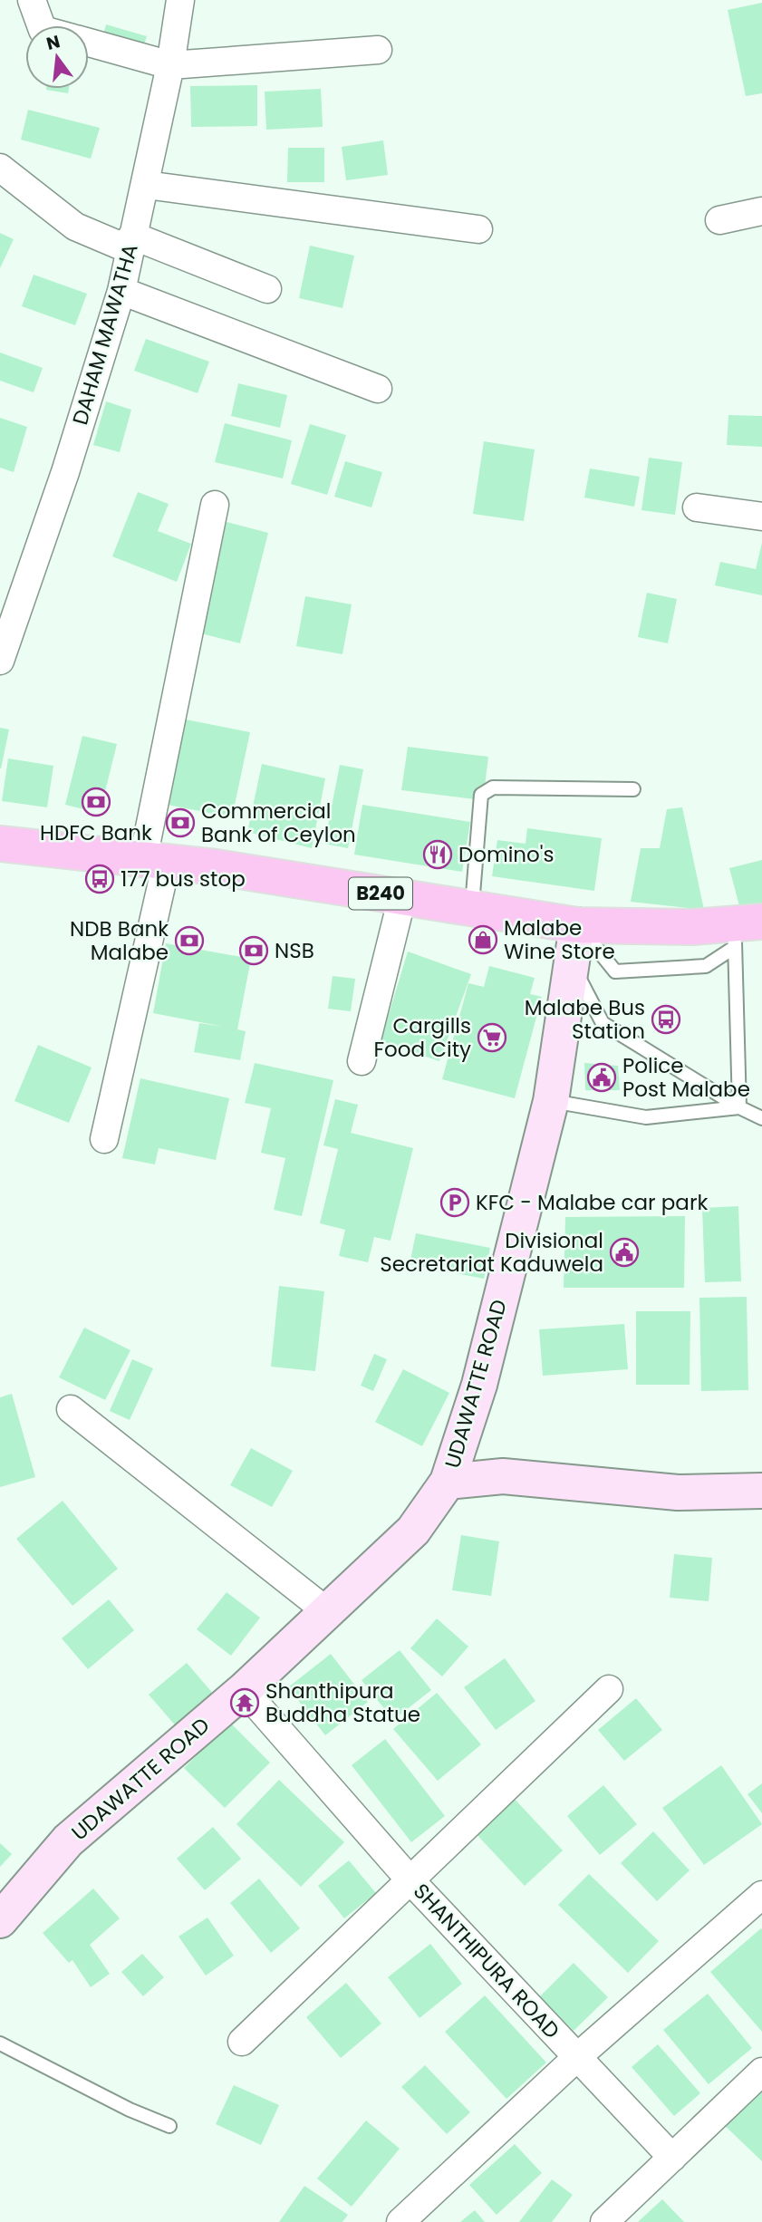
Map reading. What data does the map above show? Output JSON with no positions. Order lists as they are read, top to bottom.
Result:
{
  "streets": {
    "main road": ["B240"],
    "street": ["DAHAM MAWATHA", "UDAWATTE ROAD", "SHANTHIPURA ROAD"]
  },
  "crossings": [
    ["B240", "UDAWATTE ROAD"],
    ["UDAWATTE ROAD", "SHANTHIPURA ROAD"]
  ],
  "places": {
    "bank": [
      "HDFC Bank",
      "Commercial Bank of Ceylon",
      "NDB Bank Malabe",
      "NSB"
    ],
    "restaurant": ["Domino's"],
    "bus stop": ["177 bus stop", "Malabe Bus Station"],
    "shop": ["Malabe Wine Store"],
    "supermarket": ["Cargills Food City"],
    "public building": ["Police Post Malabe", "Divisional Secretariat Kaduwela"],
    "parking": ["KFC - Malabe car park"],
    "temple": ["Shanthipura Buddha Statue"]
  },
  "north": "top"
}
